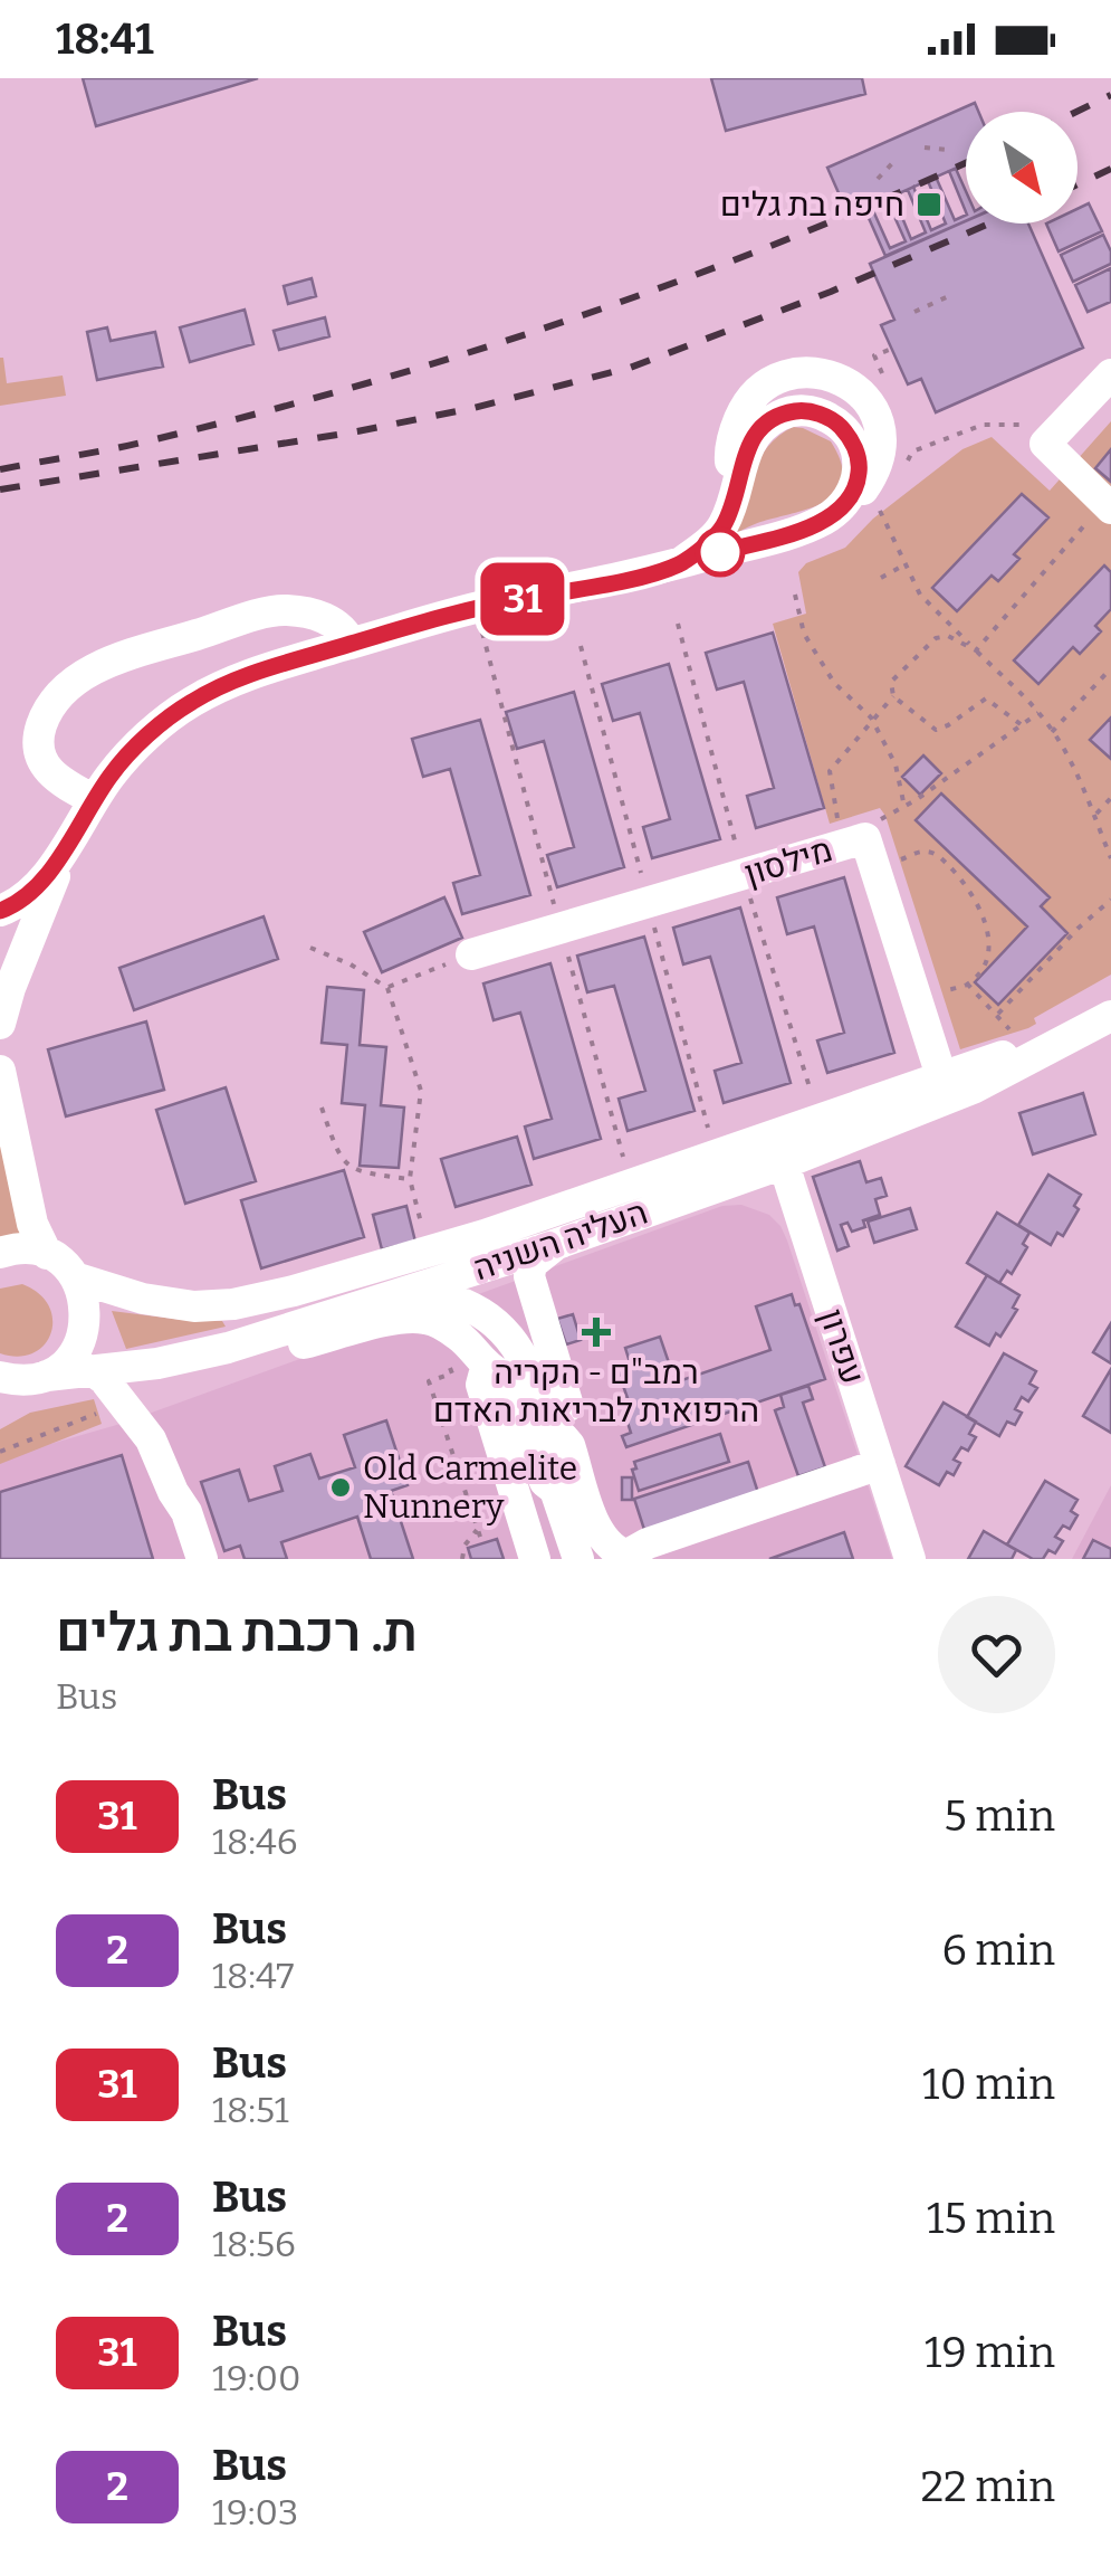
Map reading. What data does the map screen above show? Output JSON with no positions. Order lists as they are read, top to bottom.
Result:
{
  "streets": {
    "street": ["מילסון", "העליה השניה", "עפרון"]
  },
  "crossings": [
    ["מילסון", "העליה השניה"],
    ["העליה השניה", "עפרון"]
  ],
  "places": {
    "transit": ["חיפה בת גלים"],
    "health": ["רמב\"ם - הקריה הרפואית לבריאות האדם"],
    "other": ["Old Carmelite Nunnery"]
  },
  "lines": ["bus line 31"],
  "north": "bottom right",
  "page": {
    "status": "18:41",
    "on_map": "31",
    "heading": ["ת. רכבת בת גלים", "Bus"],
    "list": [
      {
        "mark": "31",
        "name": "Bus",
        "note": "18:46",
        "value": "5 min"
      },
      {
        "mark": "2",
        "name": "Bus",
        "note": "18:47",
        "value": "6 min"
      },
      {
        "mark": "31",
        "name": "Bus",
        "note": "18:51",
        "value": "10 min"
      },
      {
        "mark": "2",
        "name": "Bus",
        "note": "18:56",
        "value": "15 min"
      },
      {
        "mark": "31",
        "name": "Bus",
        "note": "19:00",
        "value": "19 min"
      },
      {
        "mark": "2",
        "name": "Bus",
        "note": "19:03",
        "value": "22 min"
      }
    ]
  }
}
